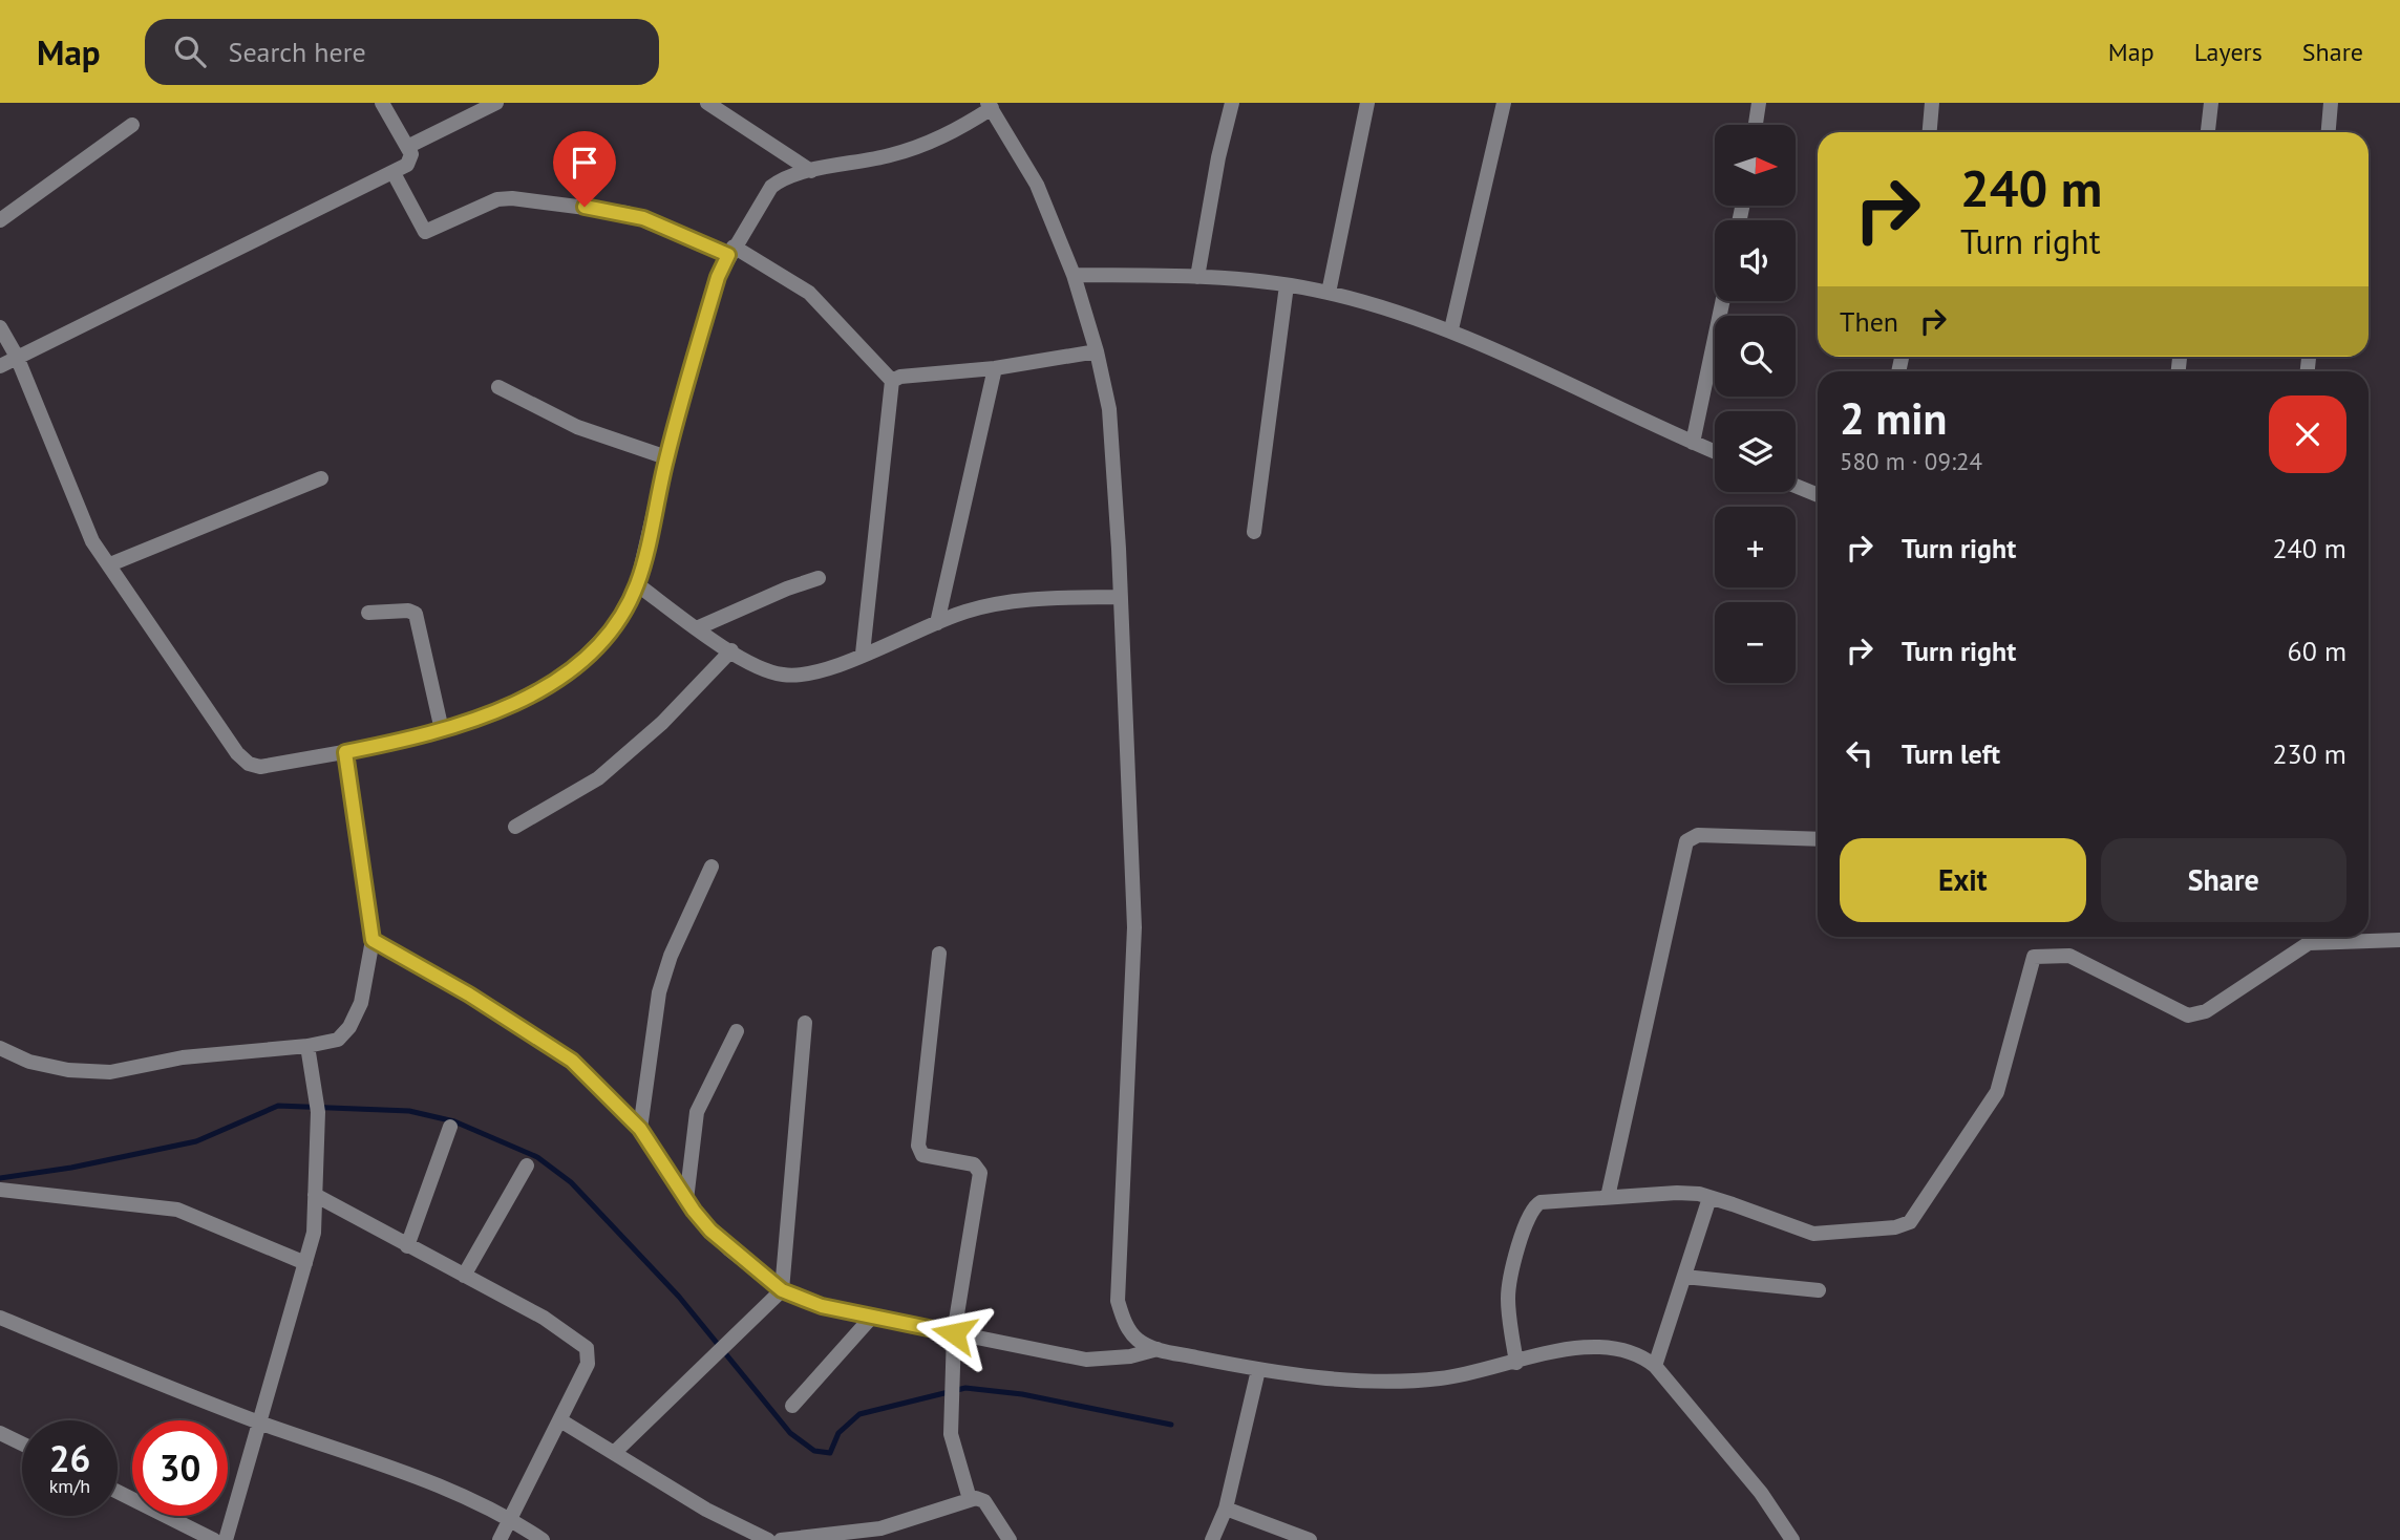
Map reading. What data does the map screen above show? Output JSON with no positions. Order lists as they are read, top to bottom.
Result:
{
  "north": "right",
  "page": {
    "header": "Map",
    "search": "Search here",
    "nav": ["Map", "Layers", "Share"],
    "map_buttons": ["+", "−"],
    "turn": ["240 m", "Turn right"],
    "then": "Then",
    "heading": ["2 min", "580 m · 09:24"],
    "list": [
      {
        "name": "Turn right",
        "value": "240 m"
      },
      {
        "name": "Turn right",
        "value": "60 m"
      },
      {
        "name": "Turn left",
        "value": "230 m"
      }
    ],
    "buttons": ["Exit", "Share"],
    "speed": "26 km/h",
    "limit": "30"
  }
}
